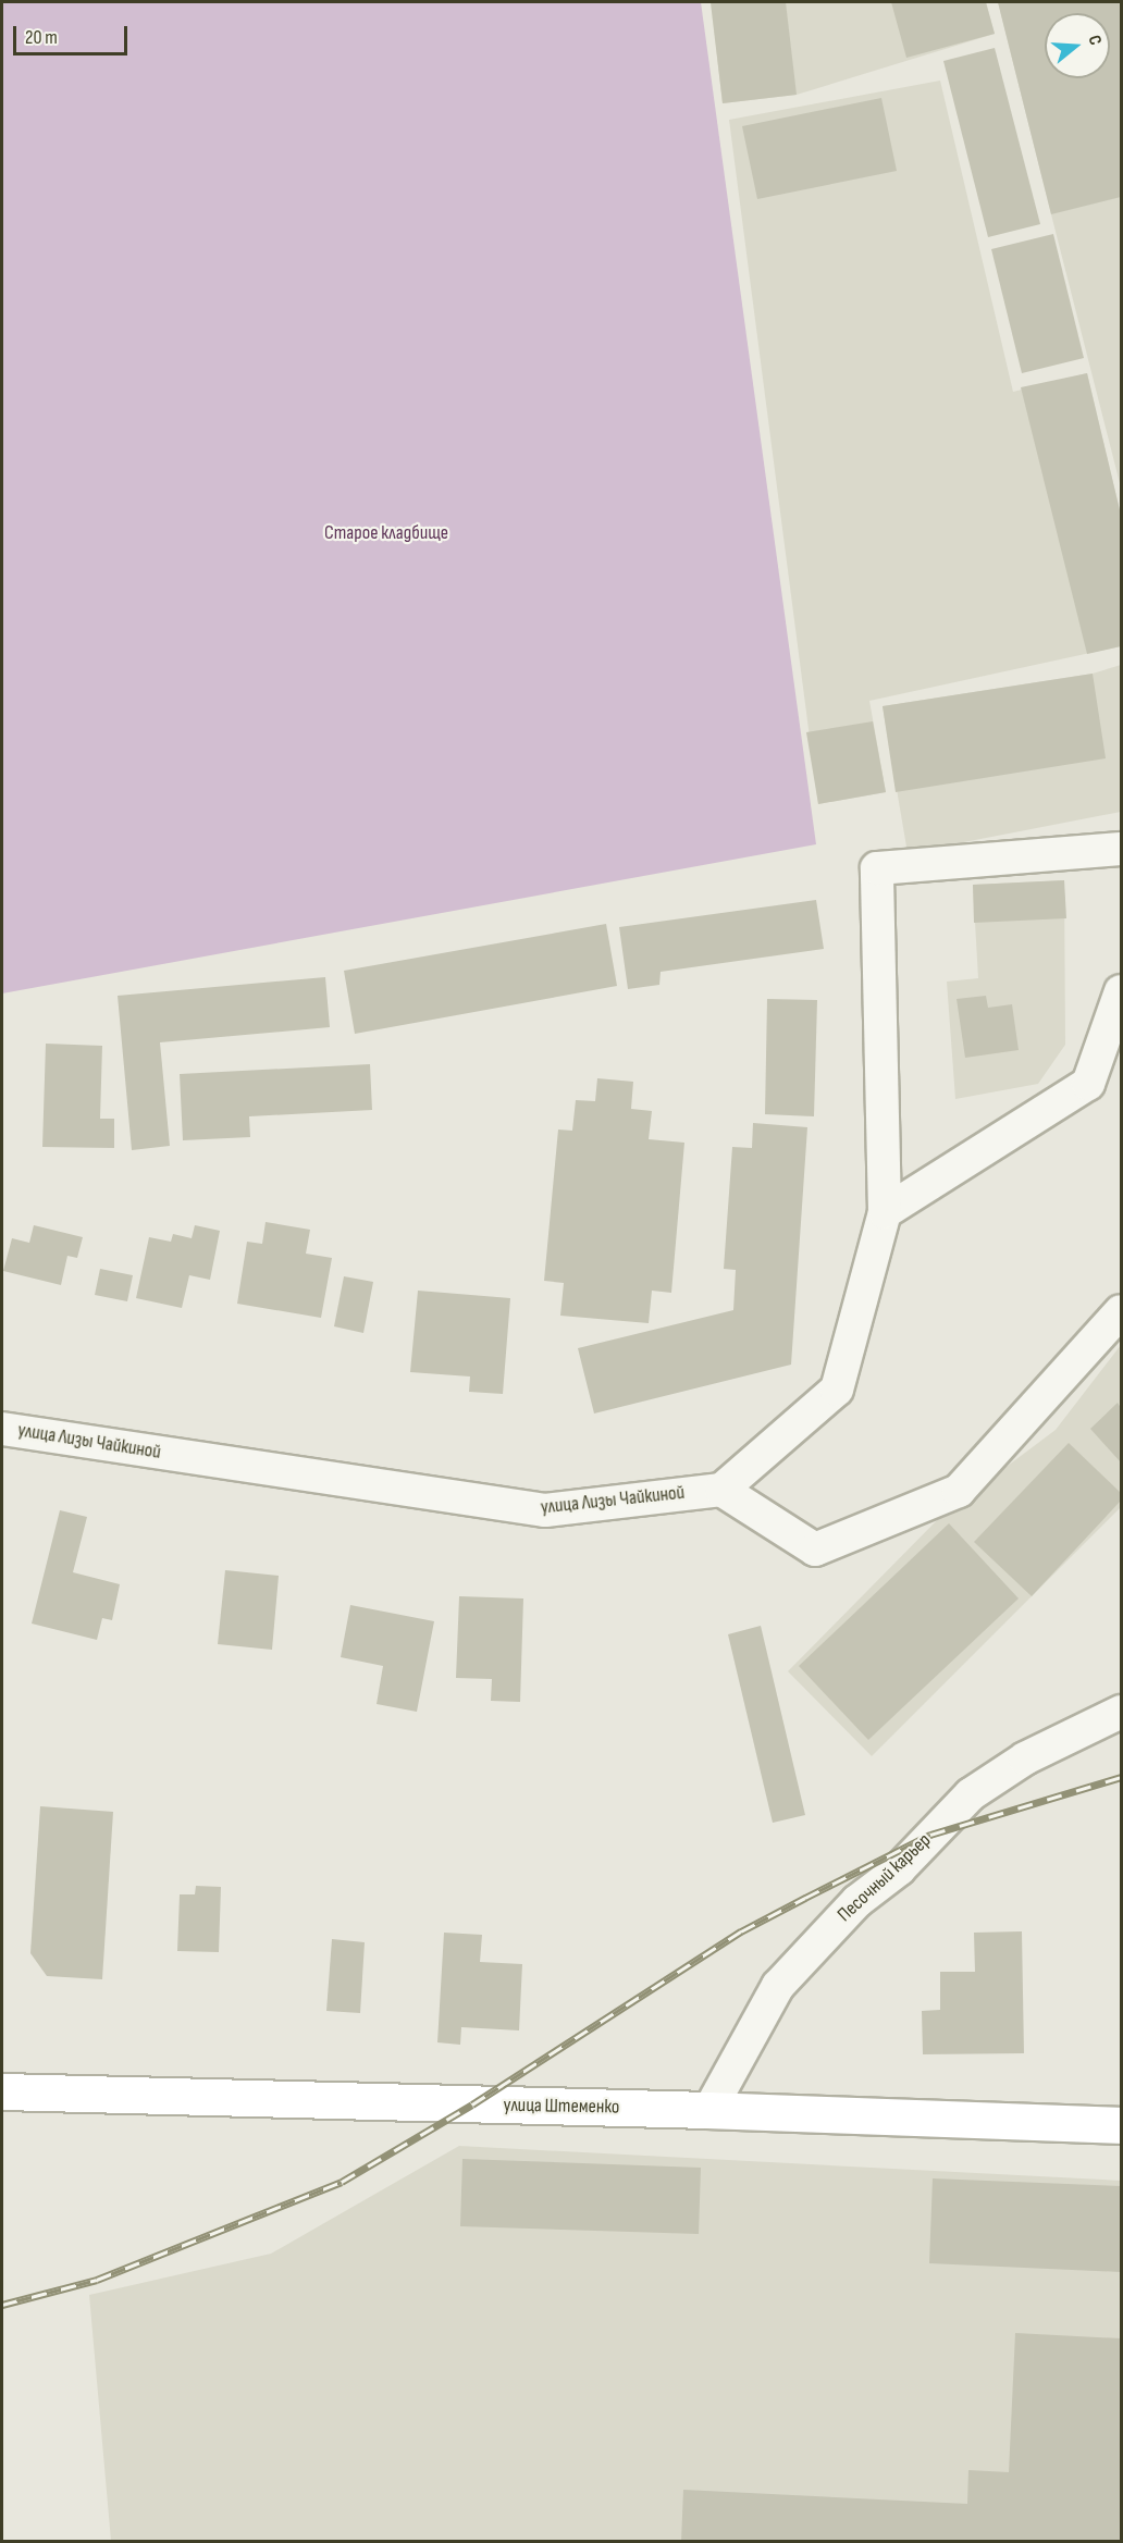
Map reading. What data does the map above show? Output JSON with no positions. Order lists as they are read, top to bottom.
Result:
{
  "streets": {
    "main road": ["улица Штеменко"],
    "street": ["улица Лизы Чайкиной", "Песочный карьер"]
  },
  "crossings": [
    ["Песочный карьер", "улица Штеменко"]
  ],
  "parks": ["Старое кладбище"],
  "scale_bar": "20 m",
  "north": "right"
}
